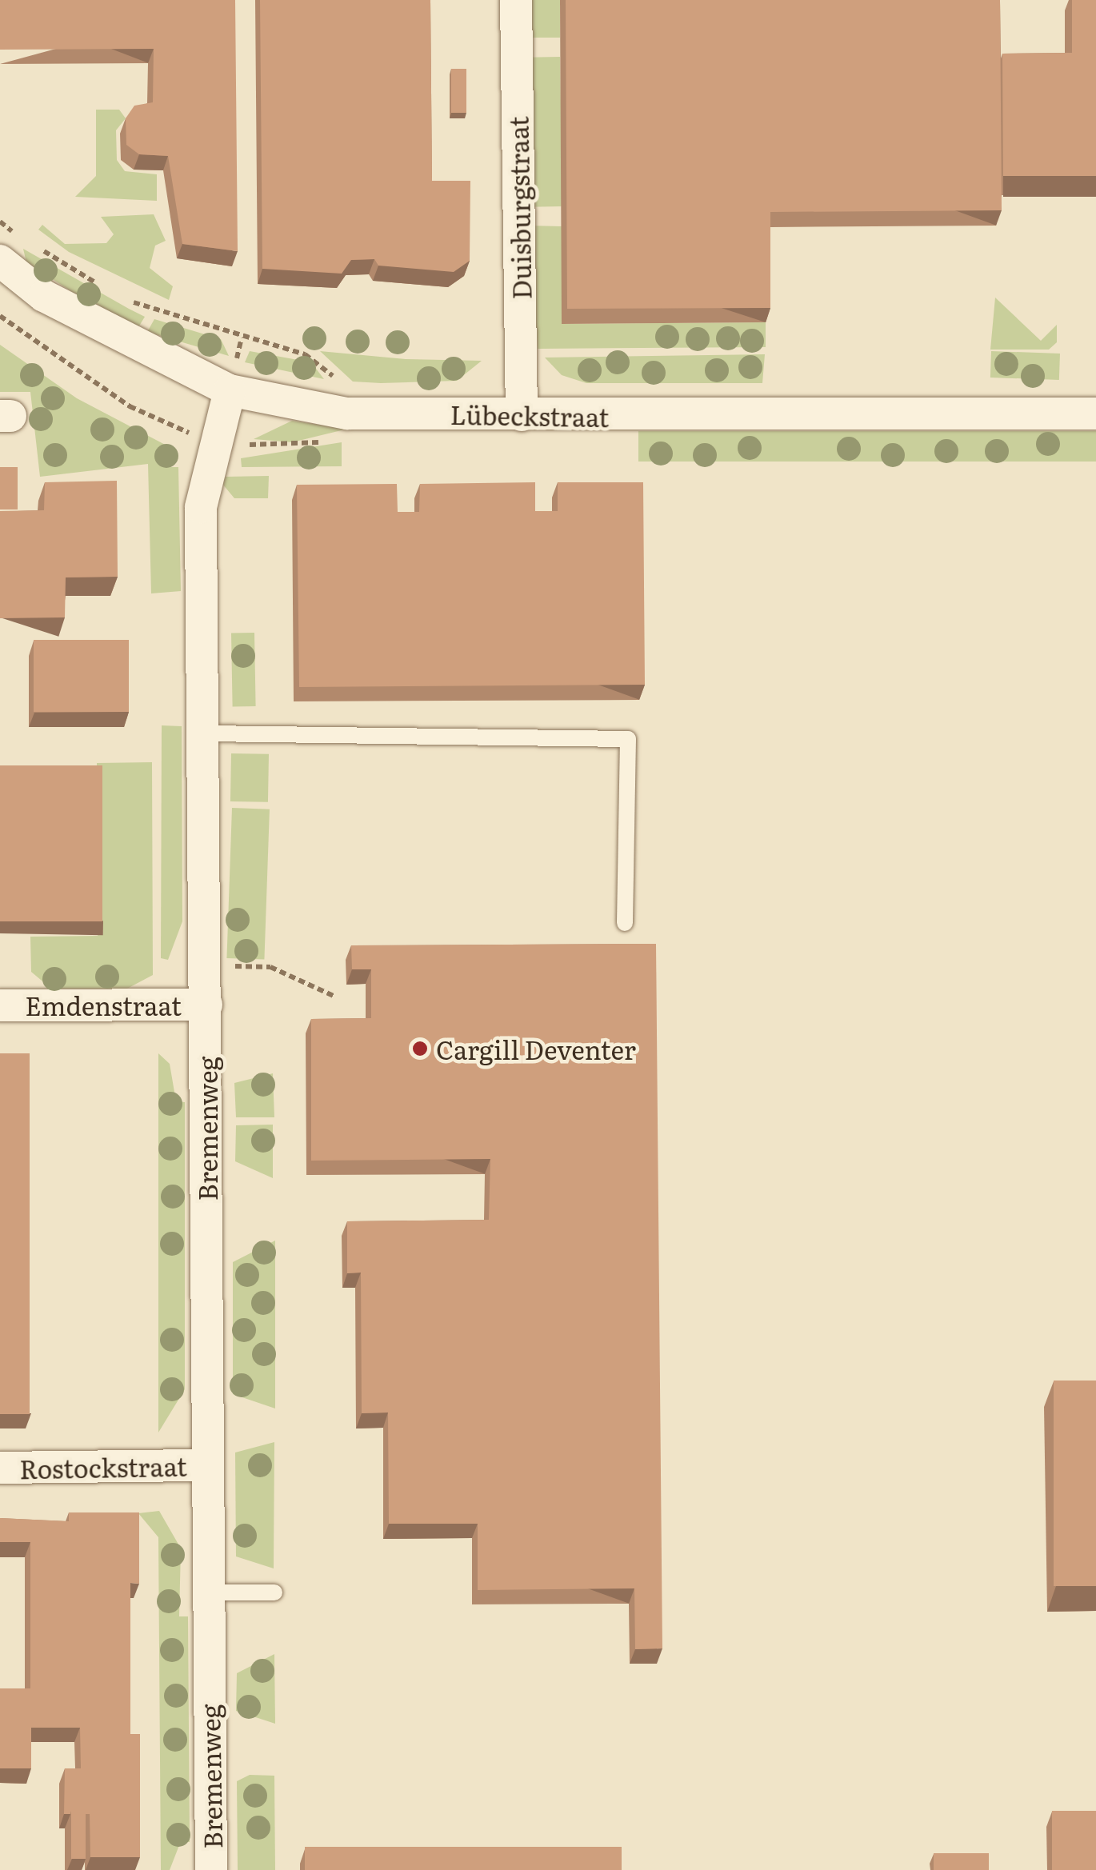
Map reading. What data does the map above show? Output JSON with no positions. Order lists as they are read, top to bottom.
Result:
{
  "streets": {
    "street": [
      "Duisburgstraat",
      "Lübeckstraat",
      "Emdenstraat",
      "Bremenweg",
      "Rostockstraat"
    ]
  },
  "crossings": [
    ["Duisburgstraat", "Lübeckstraat"],
    ["Lübeckstraat", "Bremenweg"],
    ["Emdenstraat", "Bremenweg"],
    ["Bremenweg", "Rostockstraat"]
  ],
  "places": ["Cargill Deventer"]
}
